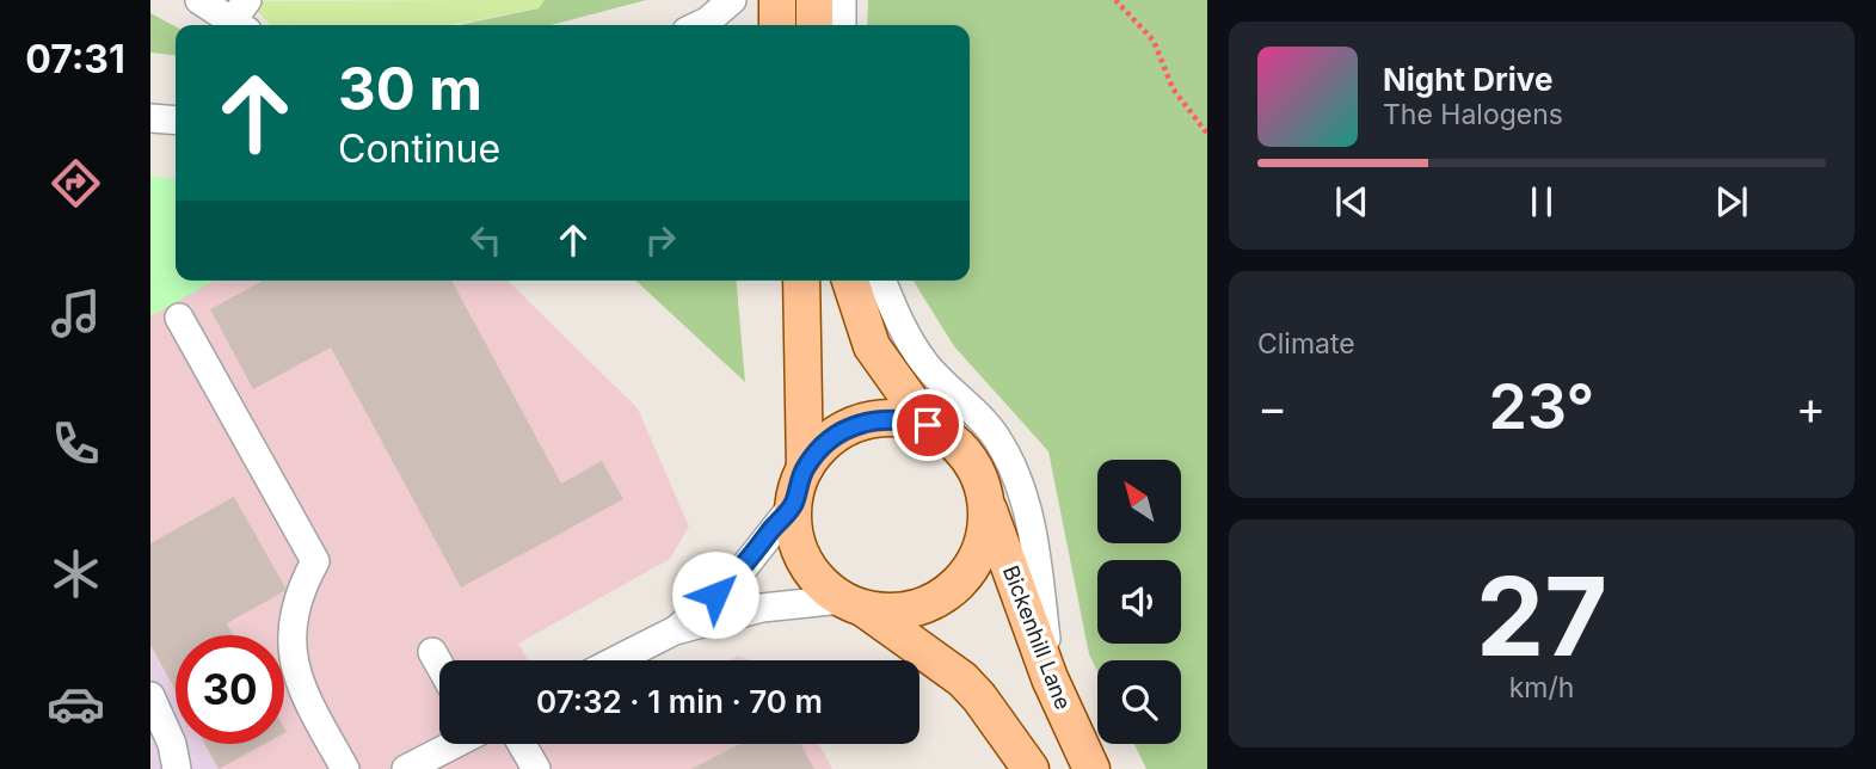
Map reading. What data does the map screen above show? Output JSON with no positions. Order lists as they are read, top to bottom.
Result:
{
  "streets": {
    "main road": ["Bickenhill Lane"]
  },
  "north": "top left",
  "page": {
    "tabs": "07:31",
    "turn": ["30 m", "Continue"],
    "song": ["Night Drive", "The Halogens"],
    "tile": [
      "Climate",
      ["27", "km/h"]
    ],
    "heat": ["−", "23°", "+"],
    "limit": "30",
    "trip": "07:32 · 1 min · 70 m"
  }
}
